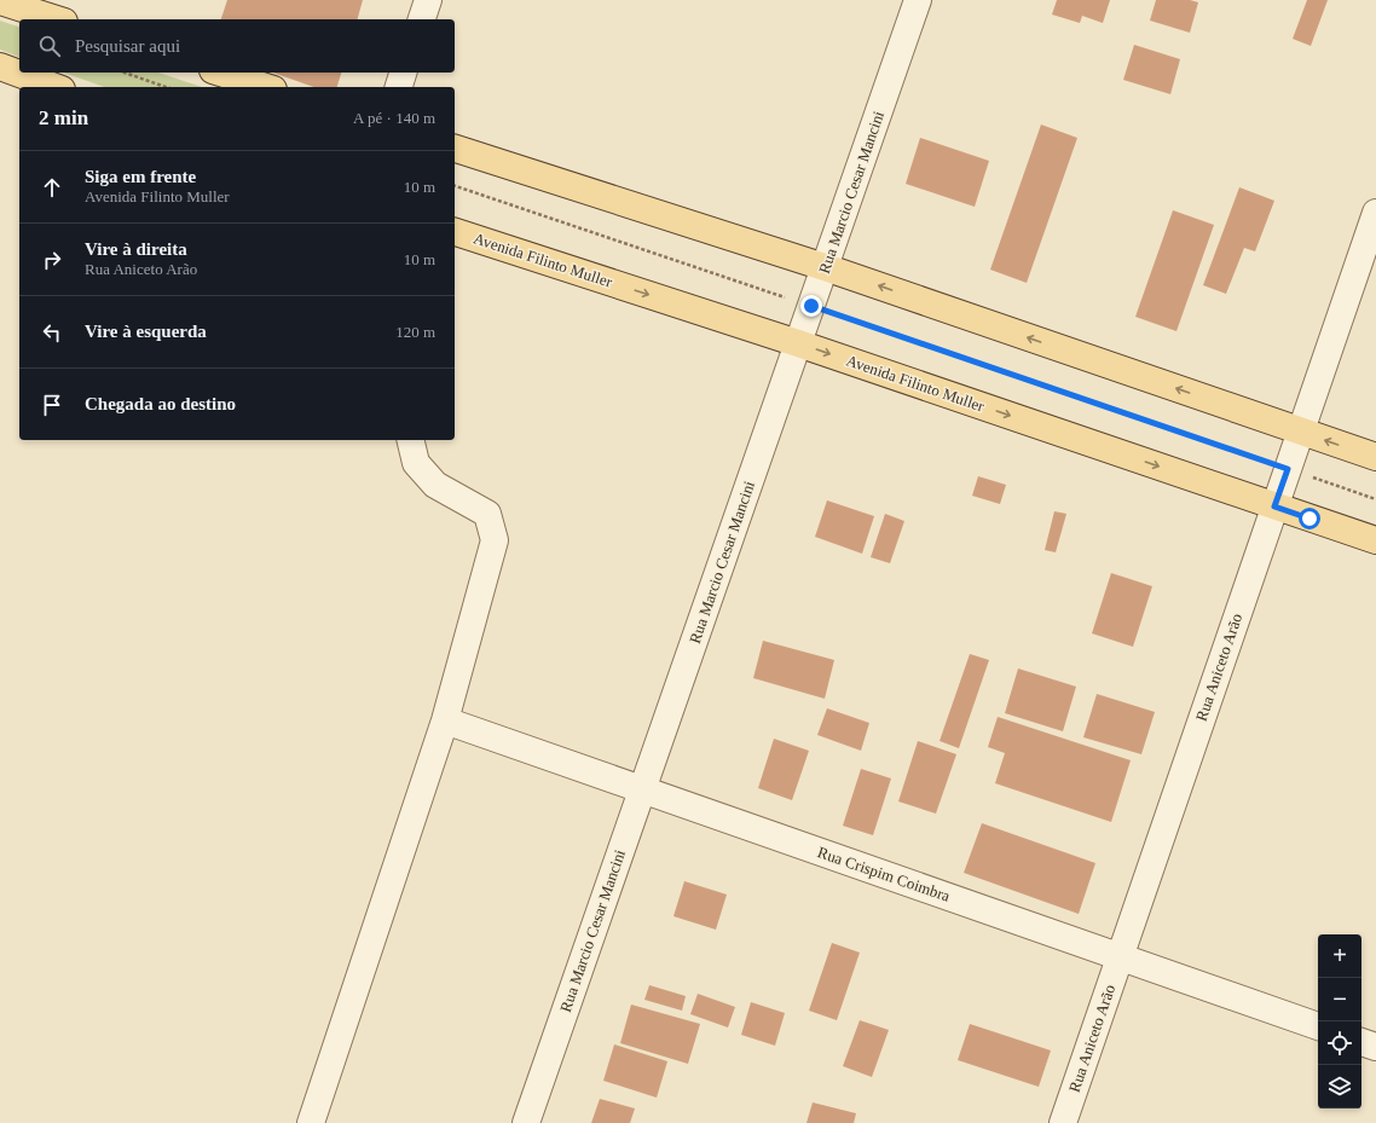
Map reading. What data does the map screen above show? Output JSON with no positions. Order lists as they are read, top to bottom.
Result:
{
  "streets": {
    "main road": ["Avenida Filinto Muller"],
    "street": ["Rua Marcio Cesar Mancini", "Rua Aniceto Arão", "Rua Crispim Coimbra"]
  },
  "crossings": [
    ["Rua Marcio Cesar Mancini", "Avenida Filinto Muller"],
    ["Rua Marcio Cesar Mancini", "Rua Crispim Coimbra"],
    ["Avenida Filinto Muller", "Rua Aniceto Arão"],
    ["Rua Aniceto Arão", "Rua Crispim Coimbra"]
  ],
  "page": {
    "search": "Pesquisar aqui",
    "heading": ["2 min", "A pé · 140 m"],
    "list": [
      ["Siga em frente", "Avenida Filinto Muller", "10 m"],
      ["Vire à direita", "Rua Aniceto Arão", "10 m"],
      ["Vire à esquerda", "120 m"],
      "Chegada ao destino"
    ],
    "map_buttons": ["+", "−"]
  }
}
